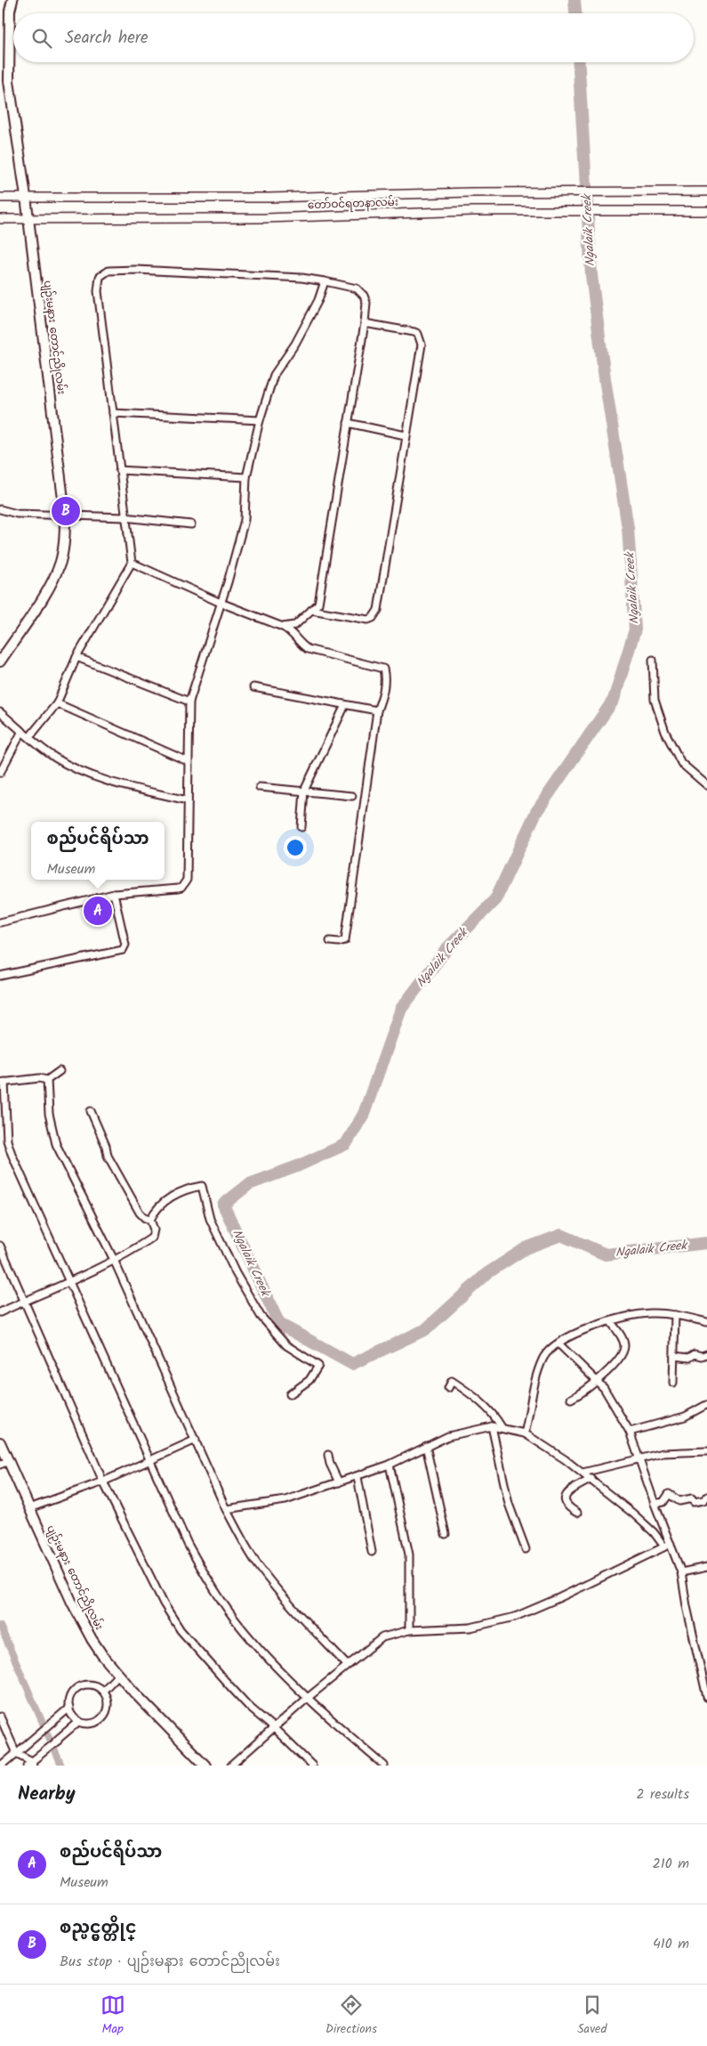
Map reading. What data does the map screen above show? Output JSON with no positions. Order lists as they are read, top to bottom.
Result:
{
  "streets": {
    "main road": ["တော်ဝင်ရတနာလမ်း", "ပျဉ်းမနား တောင်ညိုလမ်း"]
  },
  "crossings": [
    ["တော်ဝင်ရတနာလမ်း", "ပျဉ်းမနား တောင်ညိုလမ်း"]
  ],
  "water": ["Ngalaik Creek"],
  "page": {
    "search": "Search here",
    "pins": ["B", "A"],
    "popup": ["စည်ပင်ရိပ်သာ", "Museum"],
    "heading": ["Nearby", "2 results"],
    "list": [
      {
        "mark": "A",
        "name": "စည်ပင်ရိပ်သာ",
        "note": "Museum",
        "value": "210 m"
      },
      {
        "mark": "B",
        "name": "စည္ပင္မွတ္တိုင္",
        "note": "Bus stop · ပျဉ်းမနား တောင်ညိုလမ်း",
        "value": "410 m"
      }
    ],
    "nav": ["Map", "Directions", "Saved"]
  }
}
